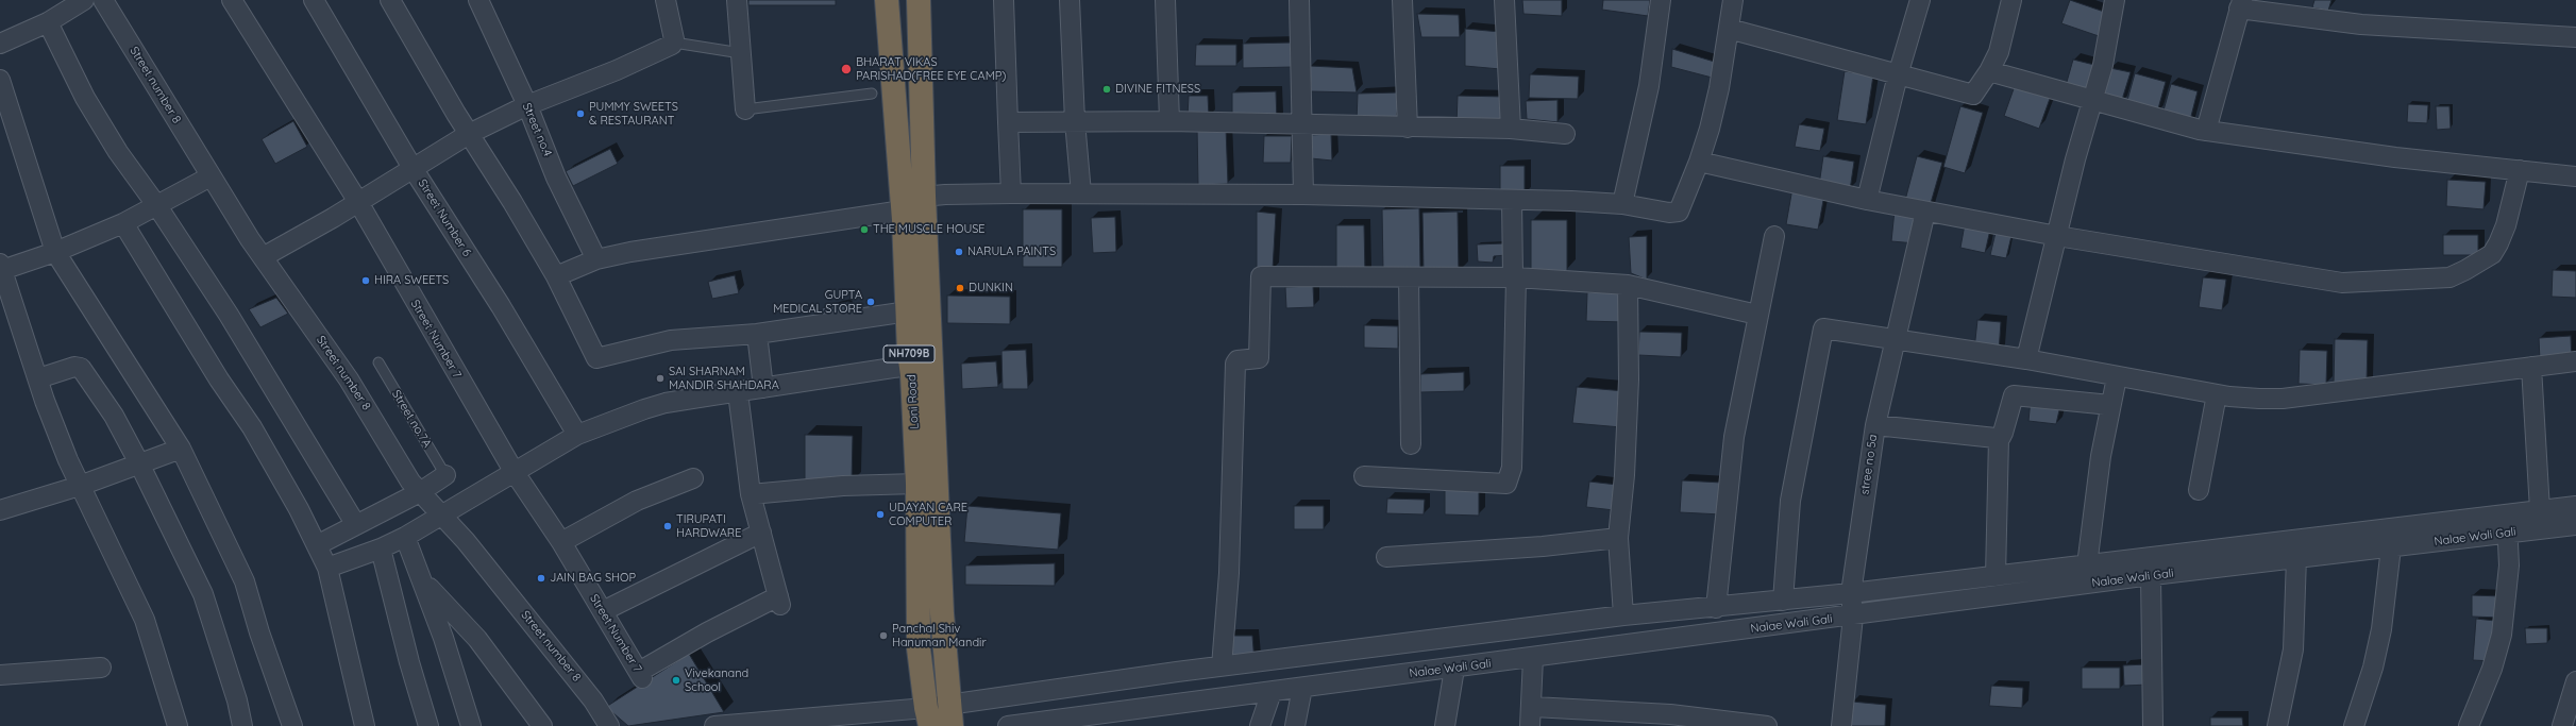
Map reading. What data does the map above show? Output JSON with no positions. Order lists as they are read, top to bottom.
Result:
{
  "streets": {
    "highway": ["NH709B", "Loni Road"],
    "street": [
      "Street number 8",
      "Street no.4",
      "Street Number 6",
      "Street Number 7",
      "stree no 5a",
      "Nalae Wali Gali"
    ],
    "lane": ["Street no.7A"]
  },
  "crossings": [
    ["stree no 5a", "Nalae Wali Gali"]
  ],
  "places": [
    "BHARAT VIKAS PARISHAD(FREE EYE CAMP)",
    "DIVINE FITNESS",
    "PUMMY SWEETS & RESTAURANT",
    "THE MUSCLE HOUSE",
    "NARULA PAINTS",
    "HIRA SWEETS",
    "DUNKIN",
    "GUPTA MEDICAL STORE",
    "SAI SHARNAM MANDIR SHAHDARA",
    "UDAYAN CARE COMPUTER",
    "TIRUPATI HARDWARE",
    "JAIN BAG SHOP",
    "Panchal Shiv Hanuman Mandir",
    "Vivekanand School"
  ]
}
